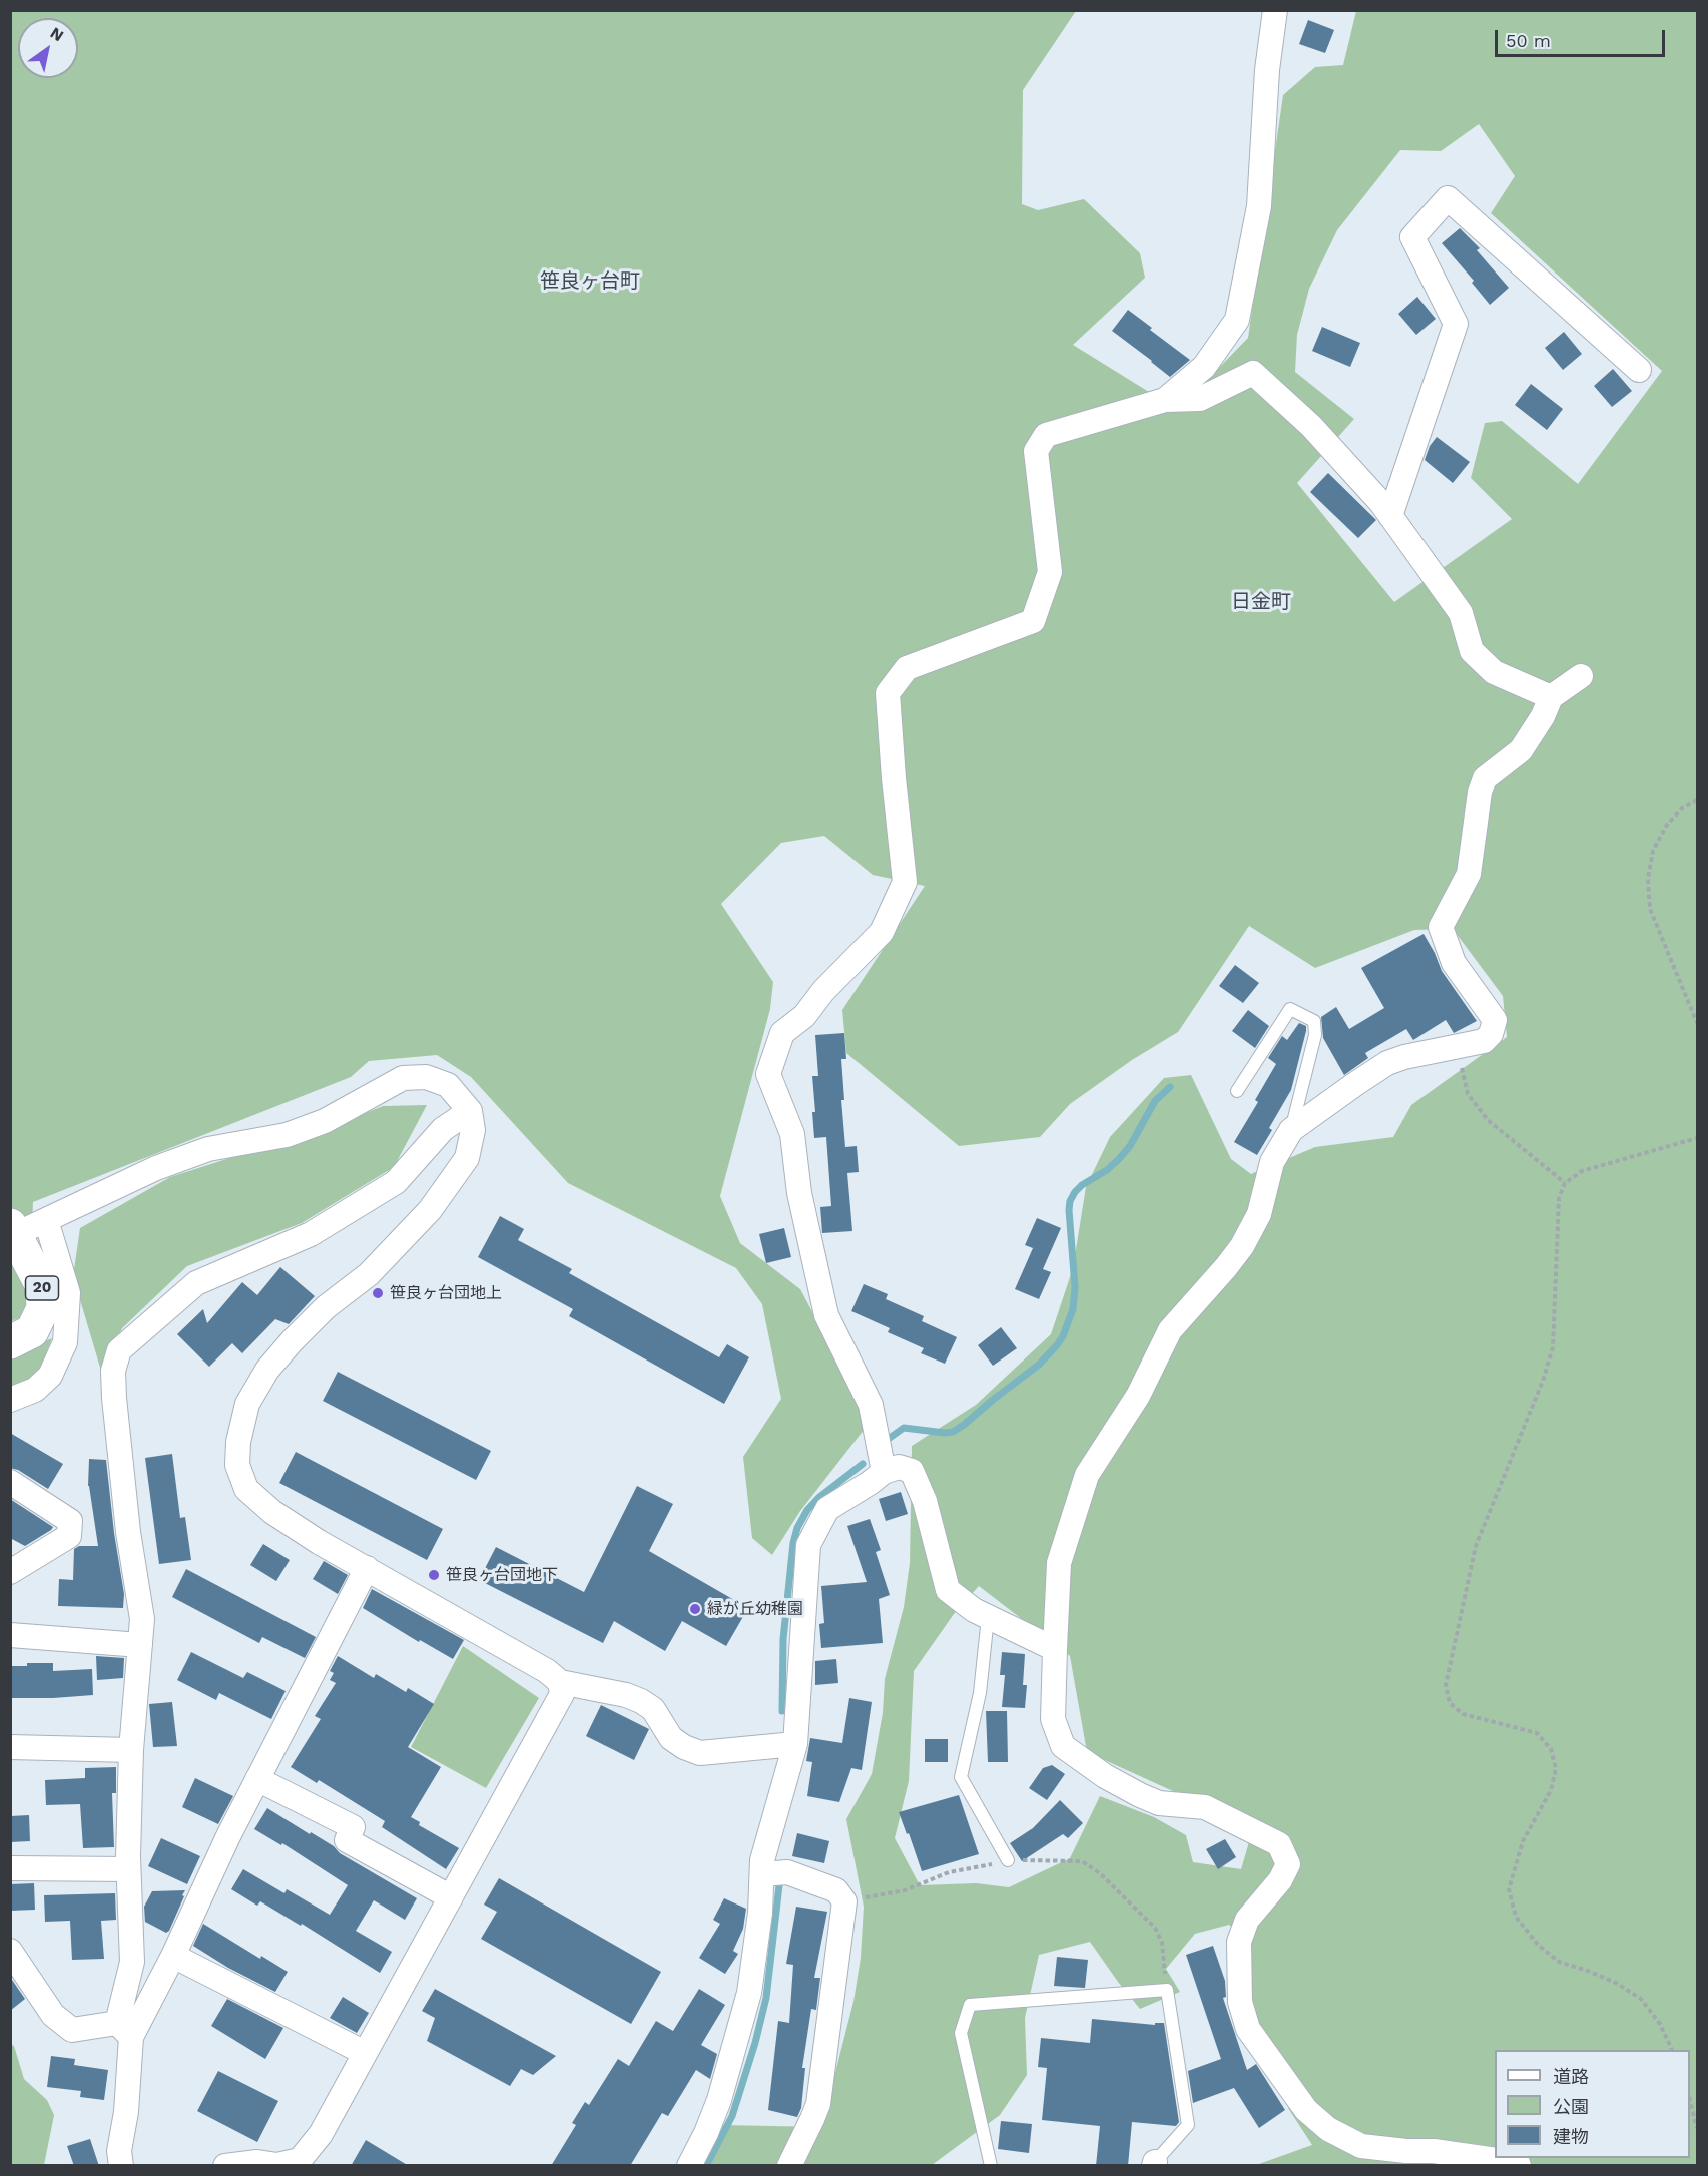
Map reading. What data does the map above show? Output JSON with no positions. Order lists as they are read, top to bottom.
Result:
{
  "streets": {
    "main road": ["20"]
  },
  "districts": ["笹良ヶ台町", "日金町"],
  "places": ["笹良ヶ台団地上", "笹良ヶ台団地下", "緑が丘幼稚園"],
  "legend": ["道路", "公園", "建物"],
  "scale_bar": "50 m",
  "north": "top right"
}
